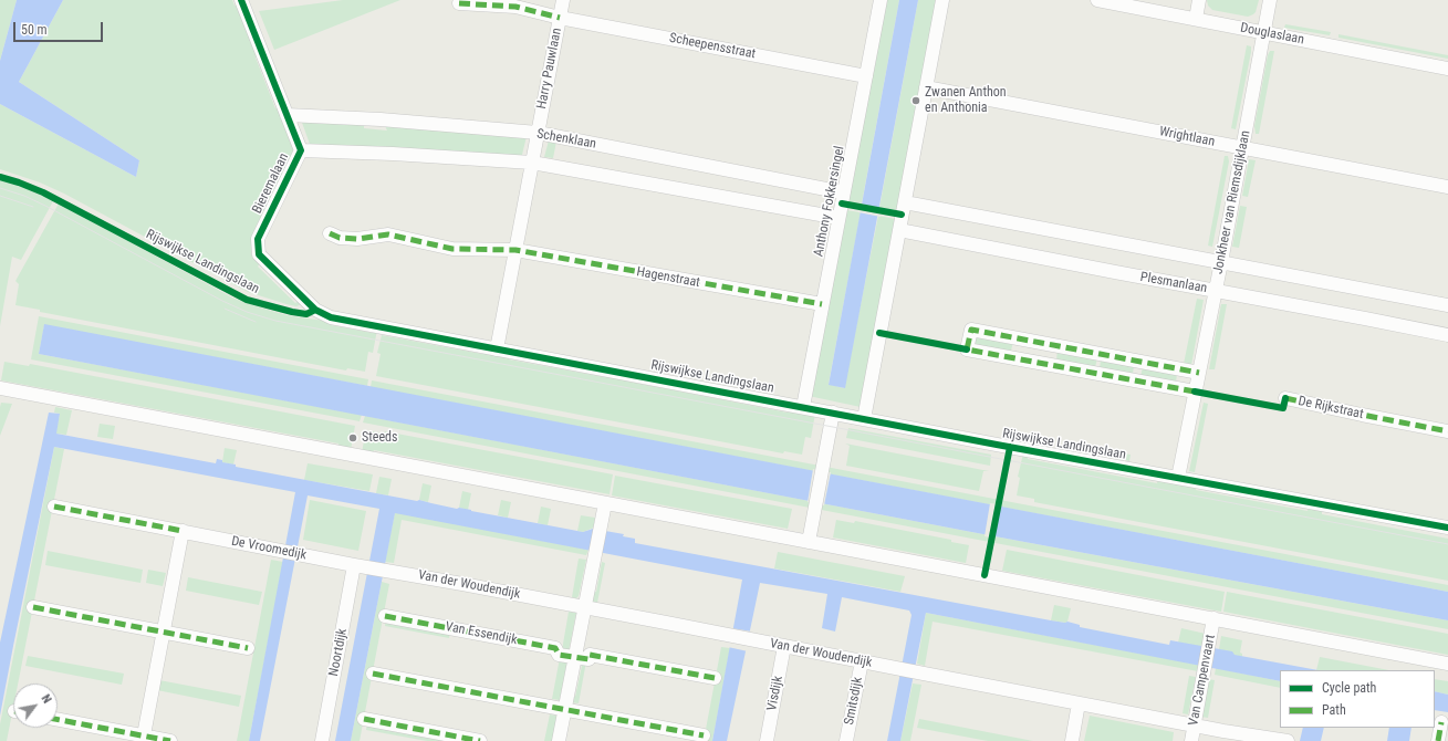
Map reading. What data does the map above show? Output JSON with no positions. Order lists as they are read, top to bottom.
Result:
{
  "streets": {
    "street": [
      "Douglaslaan",
      "Scheepensstraat",
      "Harry Pauwlaan",
      "Wrightlaan",
      "Schenklaan",
      "Bieremalaan",
      "Anthony Fokkersingel",
      "Jonkheer van Riemsdijklaan",
      "Rijswijkse Landingslaan",
      "Hagenstraat",
      "Plesmanlaan",
      "De Rijkstraat",
      "De Vroomedijk",
      "Van der Woudendijk",
      "Van Essendijk",
      "Noortdijk",
      "Van Campenvaart",
      "Visdijk",
      "Smitsdijk"
    ]
  },
  "crossings": [
    ["Douglaslaan", "Jonkheer van Riemsdijklaan"],
    ["Scheepensstraat", "Harry Pauwlaan"],
    ["Scheepensstraat", "Anthony Fokkersingel"],
    ["Harry Pauwlaan", "Schenklaan"],
    ["Harry Pauwlaan", "Rijswijkse Landingslaan"],
    ["Harry Pauwlaan", "Hagenstraat"],
    ["Wrightlaan", "Jonkheer van Riemsdijklaan"],
    ["Schenklaan", "Bieremalaan"],
    ["Schenklaan", "Anthony Fokkersingel"],
    ["Bieremalaan", "Rijswijkse Landingslaan"],
    ["Anthony Fokkersingel", "Rijswijkse Landingslaan"],
    ["Anthony Fokkersingel", "Hagenstraat"],
    ["Jonkheer van Riemsdijklaan", "Rijswijkse Landingslaan"],
    ["Jonkheer van Riemsdijklaan", "Plesmanlaan"],
    ["De Vroomedijk", "Van der Woudendijk"],
    ["De Vroomedijk", "Noortdijk"],
    ["Van der Woudendijk", "Noortdijk"],
    ["Van der Woudendijk", "Van Campenvaart"],
    ["Van der Woudendijk", "Visdijk"],
    ["Van der Woudendijk", "Smitsdijk"]
  ],
  "places": ["Zwanen Anthon en Anthonia", "Steeds"],
  "legend": ["Cycle path", "Path"],
  "scale_bar": "50 m",
  "north": "top right"
}
